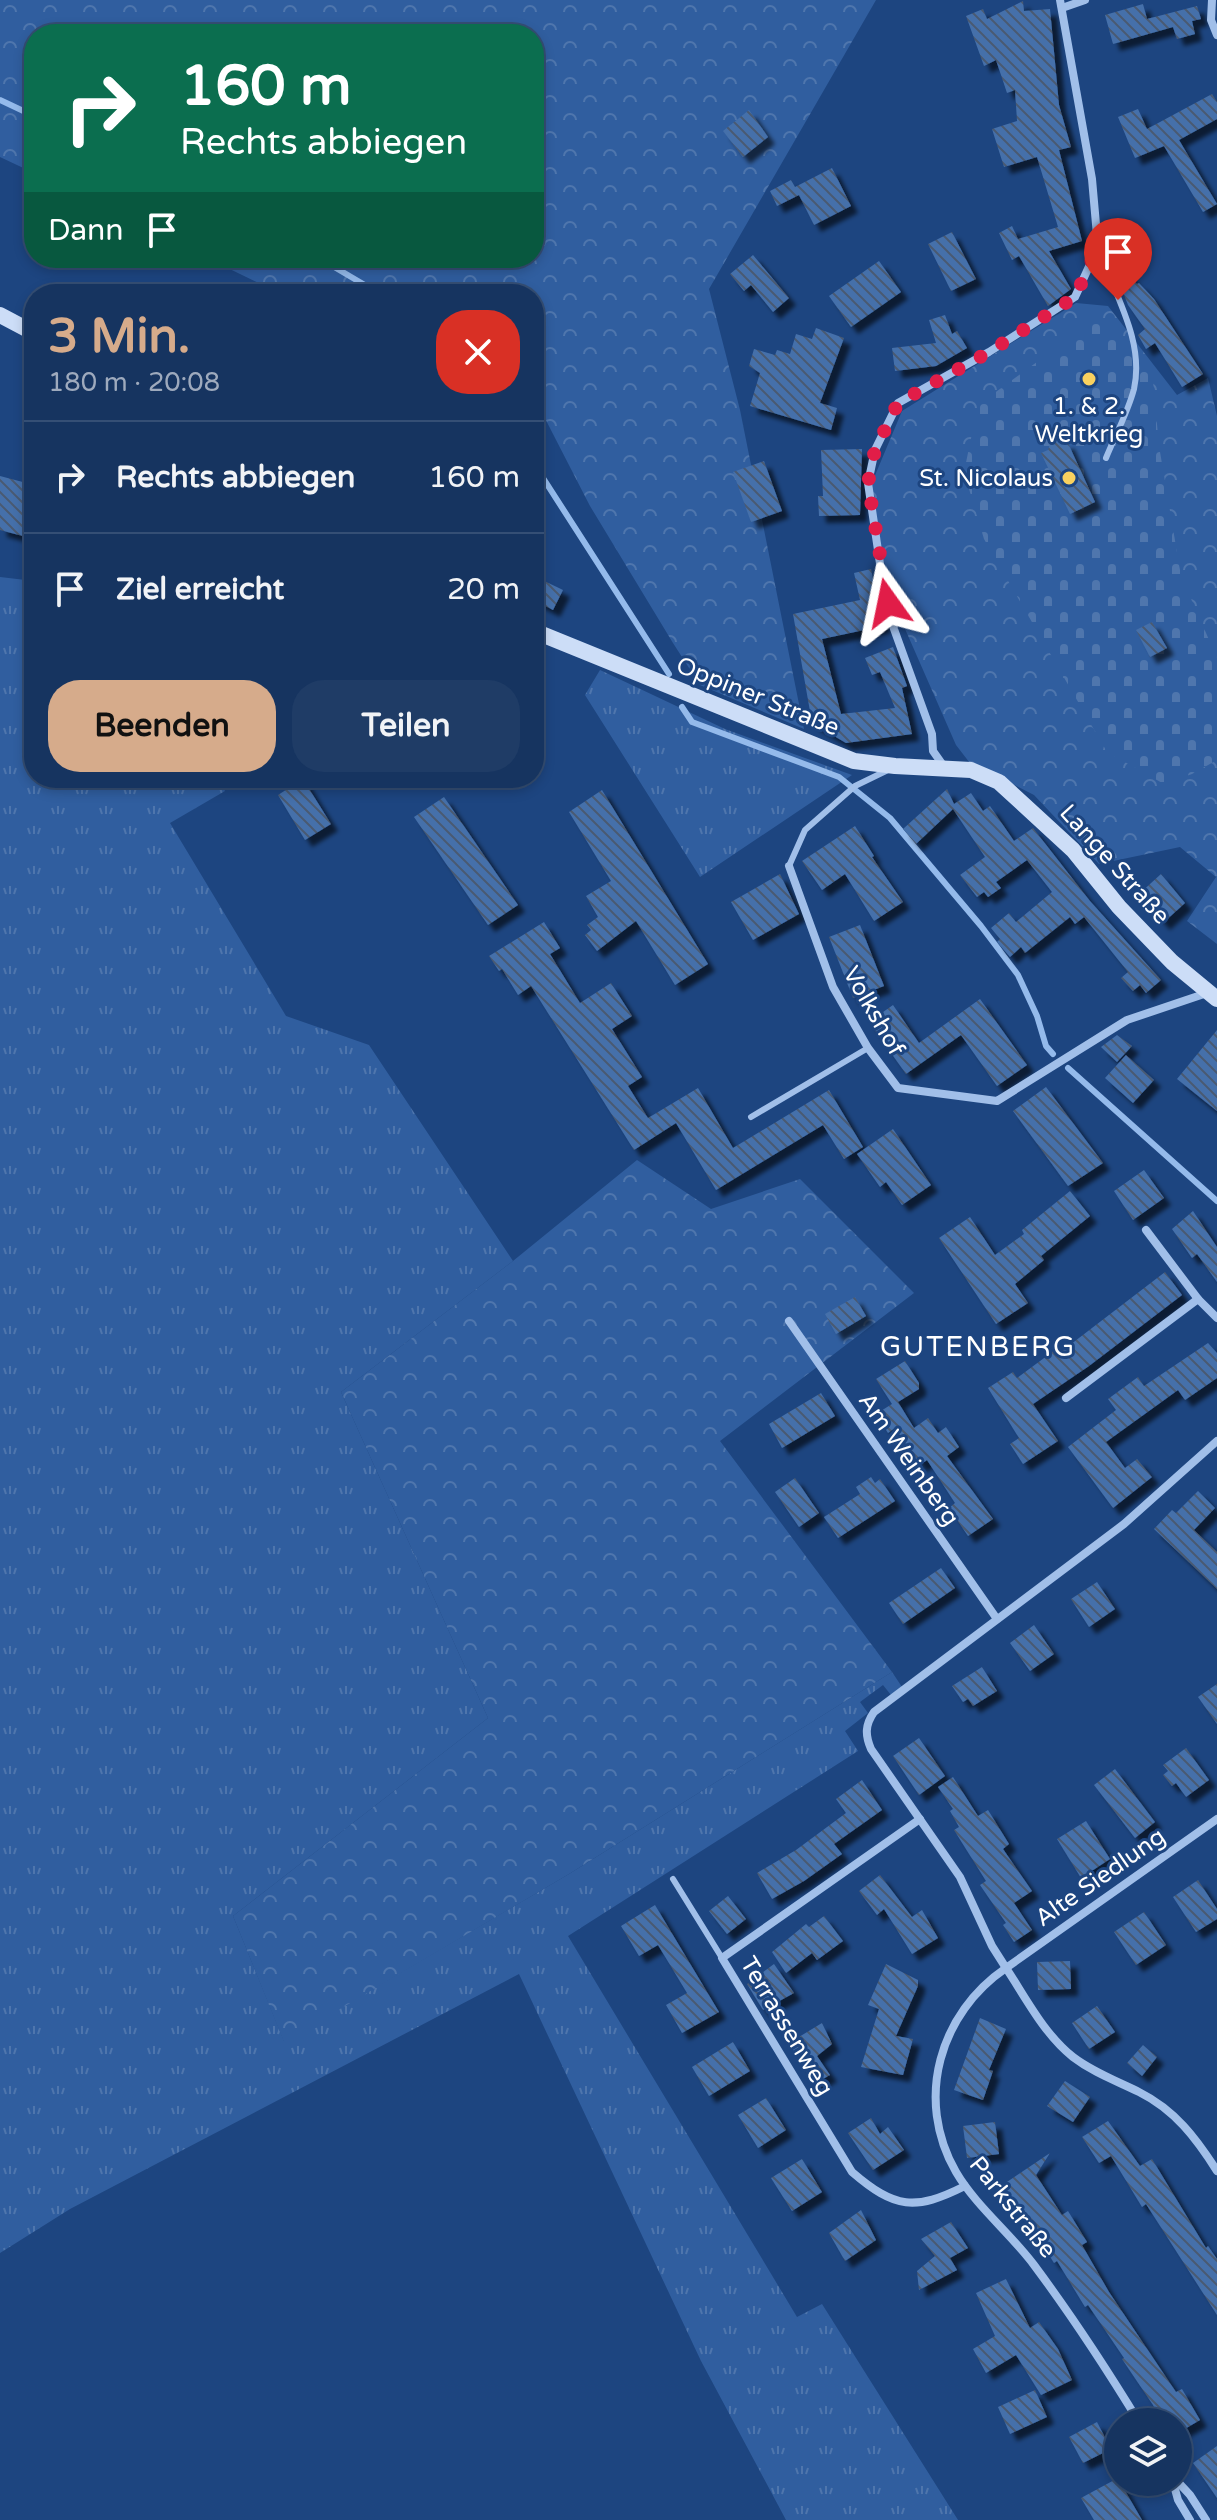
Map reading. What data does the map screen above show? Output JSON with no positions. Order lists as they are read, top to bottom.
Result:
{
  "streets": {
    "street": [
      "Oppiner Straße",
      "Lange Straße",
      "Volkshof",
      "Am Weinberg",
      "Alte Siedlung",
      "Terrassenweg",
      "Parkstraße"
    ]
  },
  "crossings": [
    ["Oppiner Straße", "Lange Straße"],
    ["Oppiner Straße", "Volkshof"],
    ["Lange Straße", "Volkshof"],
    ["Alte Siedlung", "Parkstraße"],
    ["Terrassenweg", "Parkstraße"]
  ],
  "districts": ["GUTENBERG"],
  "places": ["1. & 2. Weltkrieg", "St. Nicolaus"],
  "page": {
    "turn": ["160 m", "Rechts abbiegen"],
    "then": "Dann",
    "heading": ["3 Min.", "180 m · 20:08"],
    "list": [
      {
        "name": "Rechts abbiegen",
        "value": "160 m"
      },
      {
        "name": "Ziel erreicht",
        "value": "20 m"
      }
    ],
    "buttons": ["Beenden", "Teilen"]
  }
}
